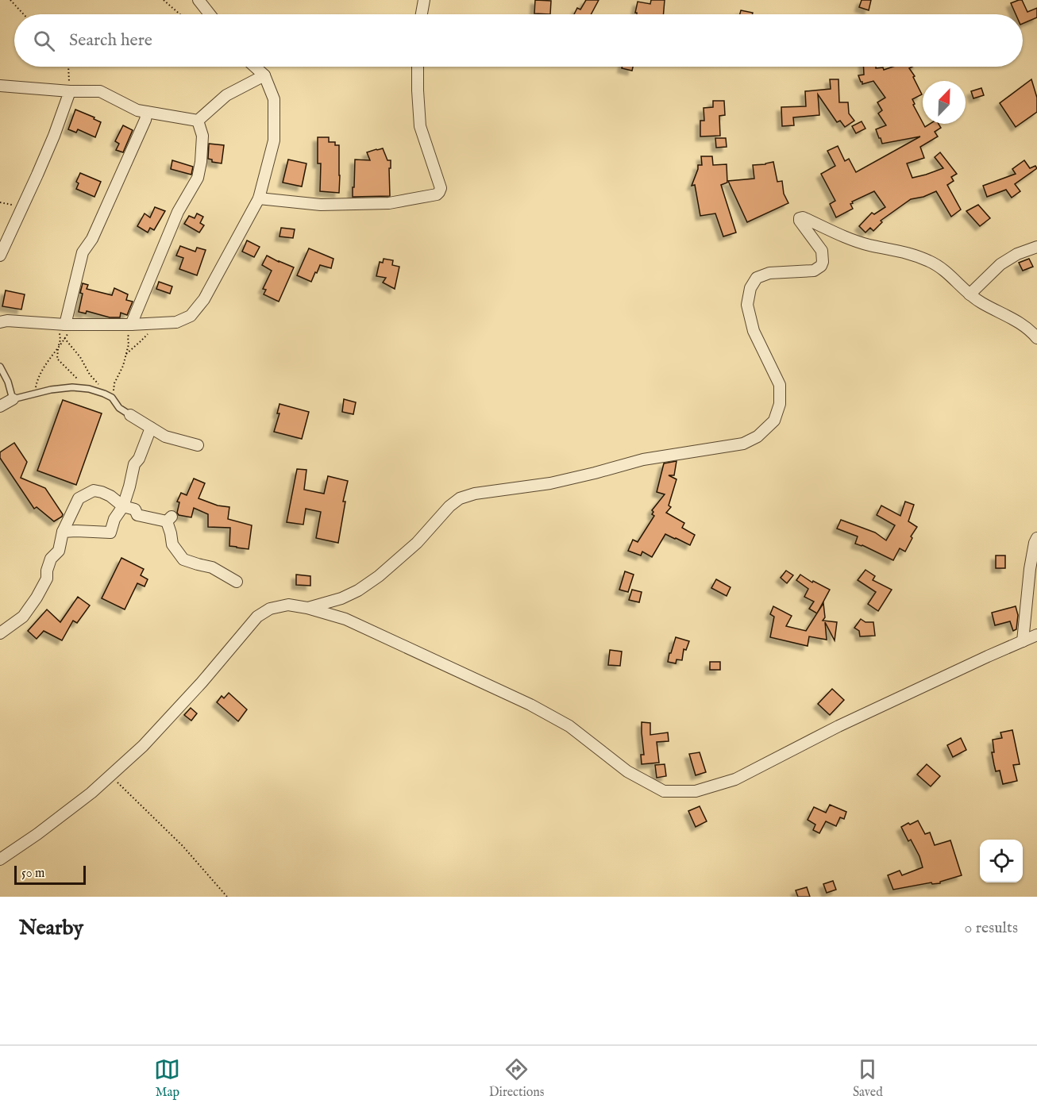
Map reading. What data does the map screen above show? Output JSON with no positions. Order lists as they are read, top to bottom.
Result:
{
  "scale_bar": "50 m",
  "north": "top right",
  "page": {
    "search": "Search here",
    "scale": "50 m",
    "heading": ["Nearby", "0 results"],
    "nav": ["Map", "Directions", "Saved"]
  }
}
